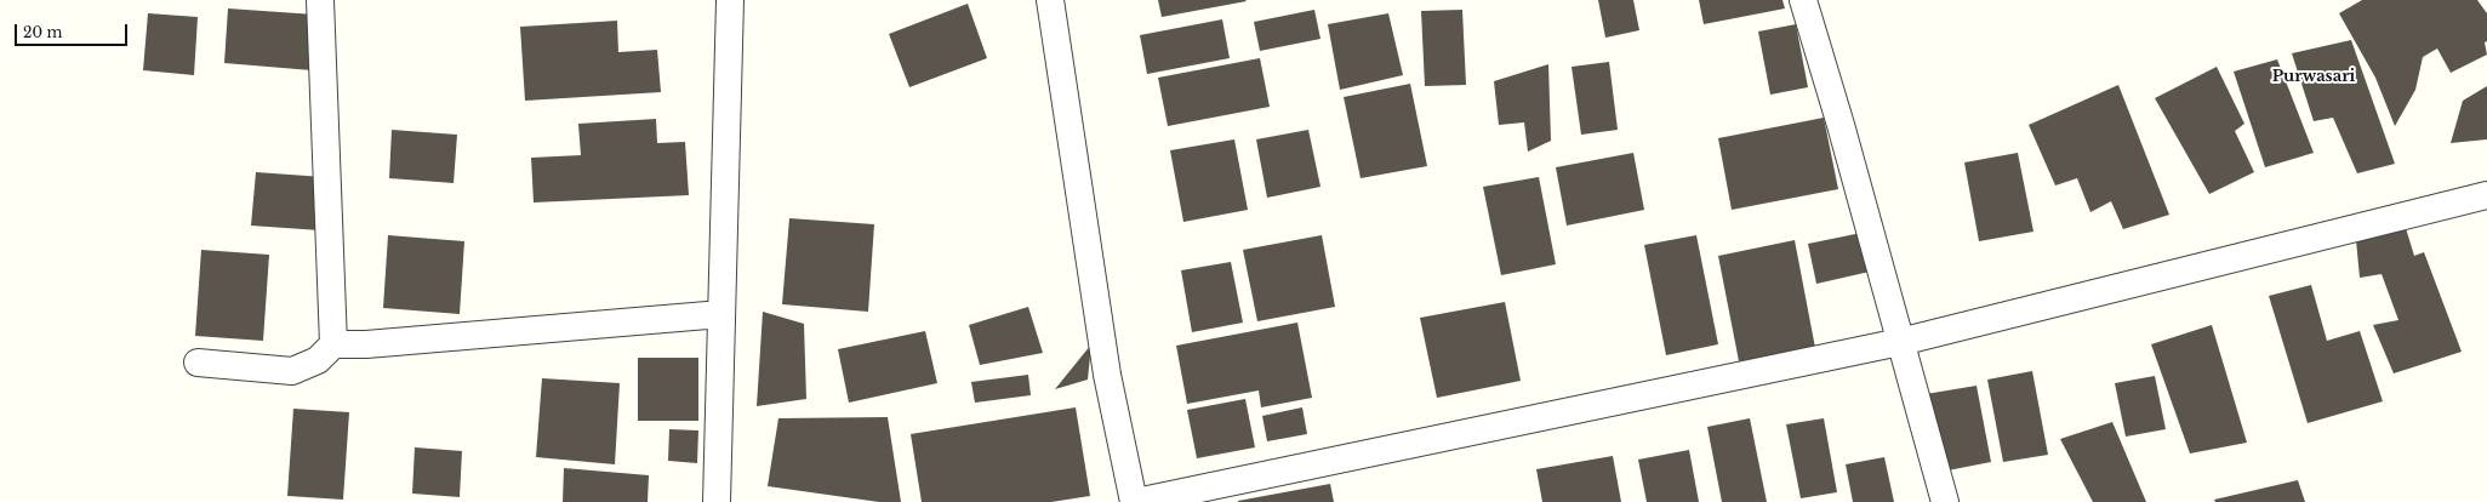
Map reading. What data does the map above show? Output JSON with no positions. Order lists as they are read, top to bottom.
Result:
{
  "districts": ["Purwasari"],
  "scale_bar": "20 m"
}
